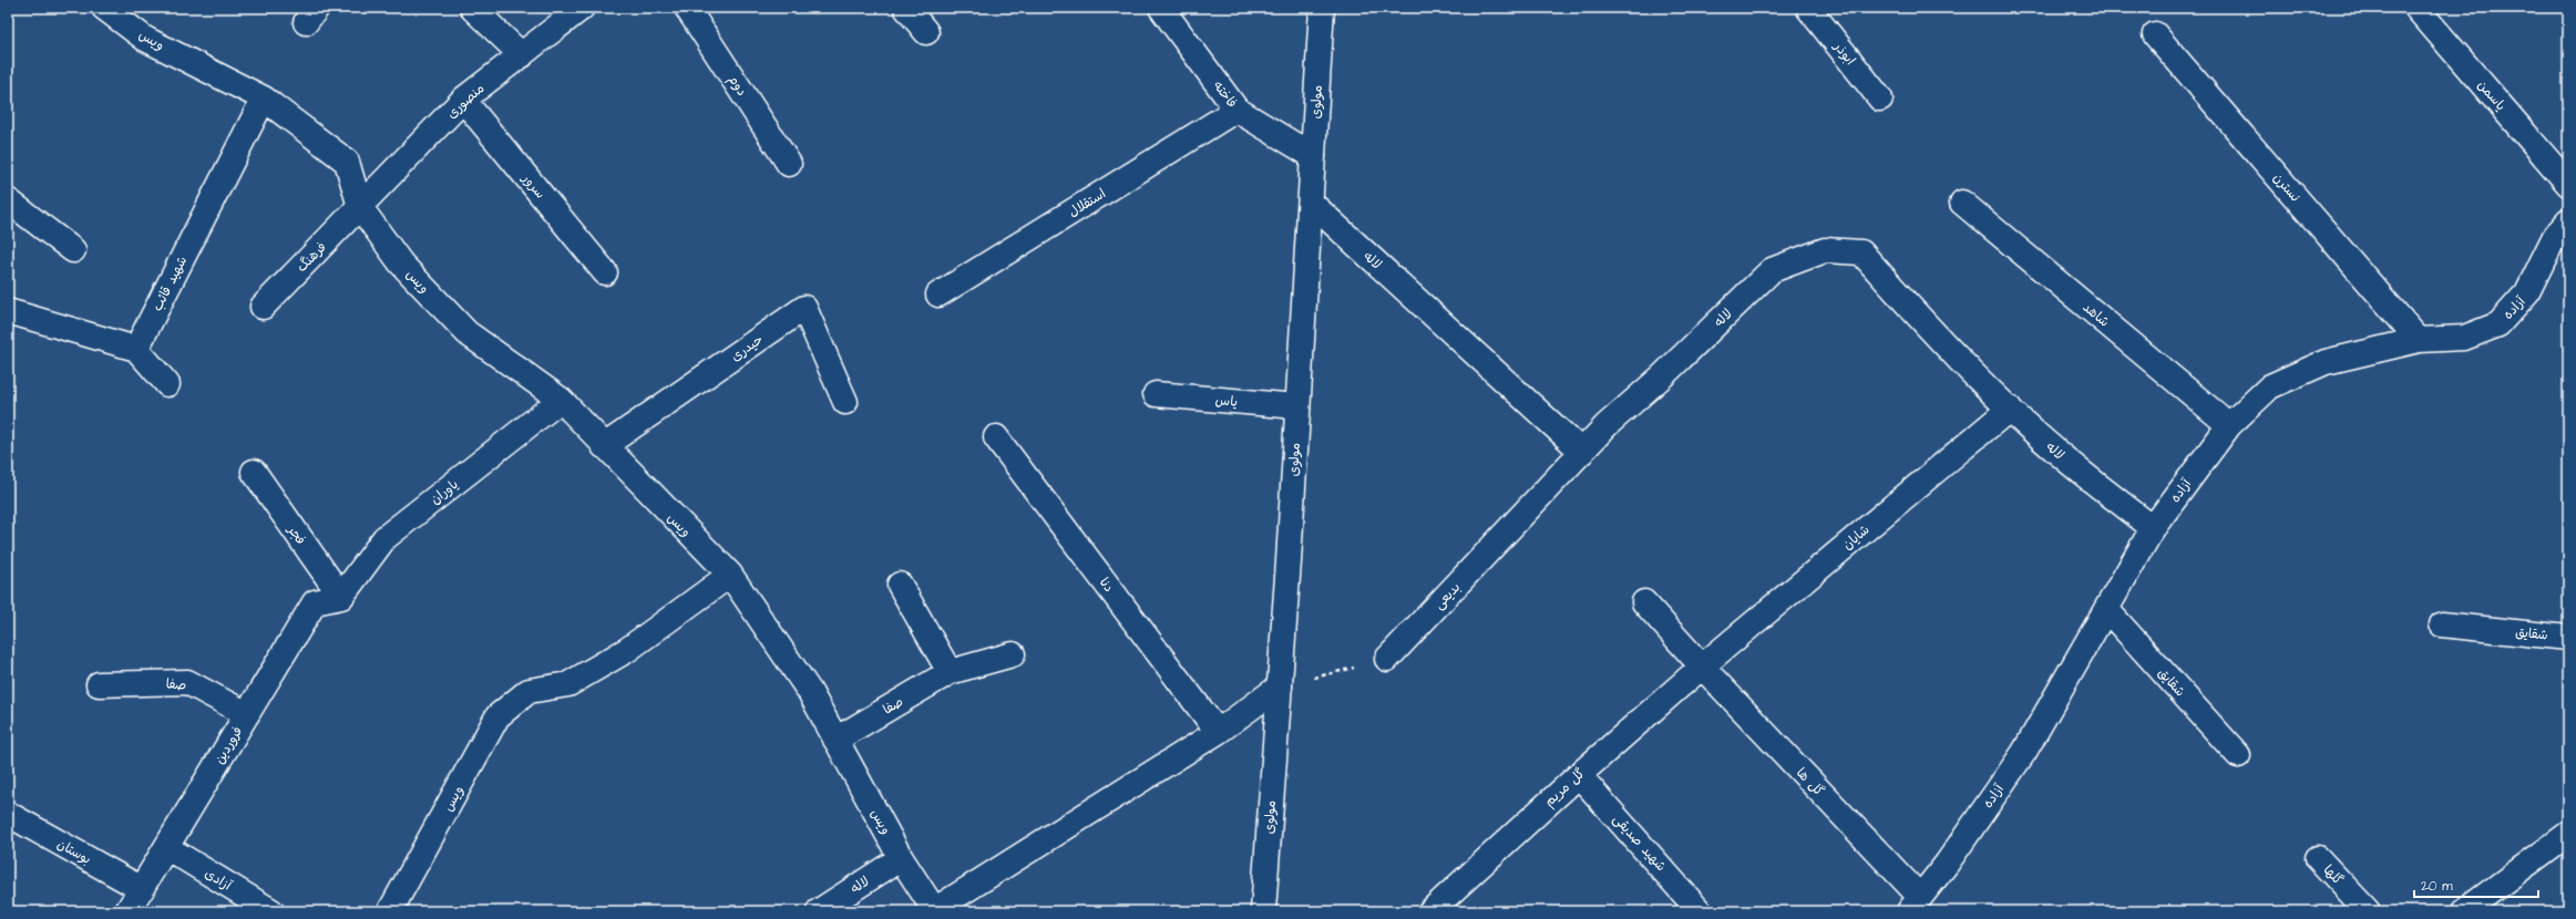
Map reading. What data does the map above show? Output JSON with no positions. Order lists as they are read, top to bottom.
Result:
{
  "streets": {
    "street": [
      "ویس",
      "ابوذر",
      "دوم",
      "فاخته",
      "یاسمن",
      "منصوری",
      "مولوی",
      "سرور",
      "نسترن",
      "استقلال",
      "فرهنگ",
      "لاله",
      "شهید قائب",
      "آزاده",
      "شاهد",
      "حیدری",
      "یاس",
      "یاوران",
      "فجر",
      "شایان",
      "دنا",
      "بدیعی",
      "شقایق",
      "صفا",
      "فروردین",
      "گل ها",
      "گل مریم",
      "شهید صدیقی",
      "بوستان",
      "گلها",
      "آزادی"
    ]
  },
  "crossings": [
    ["ویس", "منصوری"],
    ["ویس", "فرهنگ"],
    ["ویس", "لاله"],
    ["ویس", "شهید قائب"],
    ["ویس", "حیدری"],
    ["ویس", "یاوران"],
    ["ویس", "صفا"],
    ["فاخته", "مولوی"],
    ["فاخته", "استقلال"],
    ["منصوری", "سرور"],
    ["منصوری", "فرهنگ"],
    ["مولوی", "لاله"],
    ["مولوی", "یاس"],
    ["نسترن", "آزاده"],
    ["لاله", "آزاده"],
    ["لاله", "شایان"],
    ["لاله", "بدیعی"],
    ["آزاده", "شاهد"],
    ["آزاده", "شقایق"],
    ["آزاده", "گل ها"],
    ["یاوران", "فجر"],
    ["یاوران", "فروردین"],
    ["فجر", "فروردین"],
    ["شایان", "گل ها"],
    ["شایان", "گل مریم"],
    ["صفا", "فروردین"],
    ["فروردین", "بوستان"],
    ["فروردین", "آزادی"],
    ["گل ها", "گل مریم"],
    ["گل مریم", "شهید صدیقی"]
  ],
  "scale_bar": "20 m"
}
